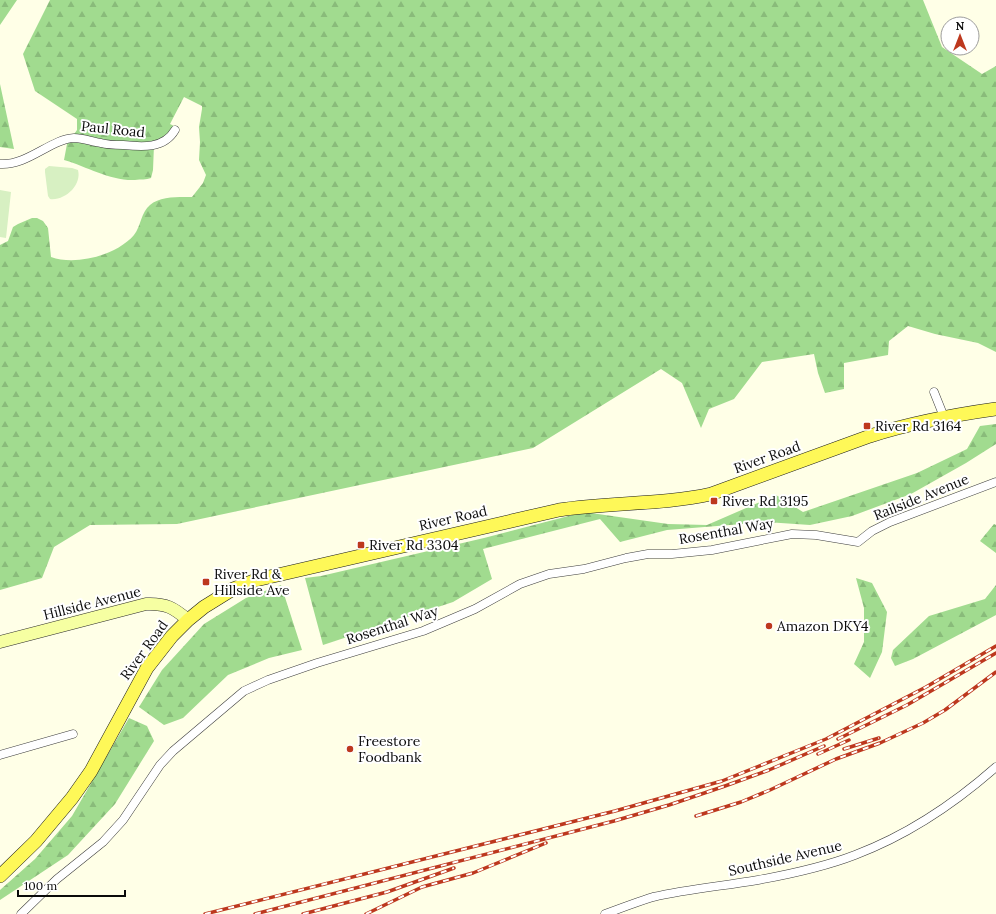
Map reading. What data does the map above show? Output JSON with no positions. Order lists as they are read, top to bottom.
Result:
{
  "streets": {
    "main road": ["River Road"],
    "street": [
      "Paul Road",
      "Railside Avenue",
      "Rosenthal Way",
      "Hillside Avenue",
      "Southside Avenue"
    ]
  },
  "crossings": [
    ["River Road", "Hillside Avenue"],
    ["Railside Avenue", "Rosenthal Way"]
  ],
  "places": {
    "transit": [
      "River Rd 3164",
      "River Rd 3195",
      "River Rd 3304",
      "River Rd & Hillside Ave"
    ],
    "other": ["Amazon DKY4", "Freestore Foodbank"]
  },
  "scale_bar": "100 m",
  "north": "top"
}
